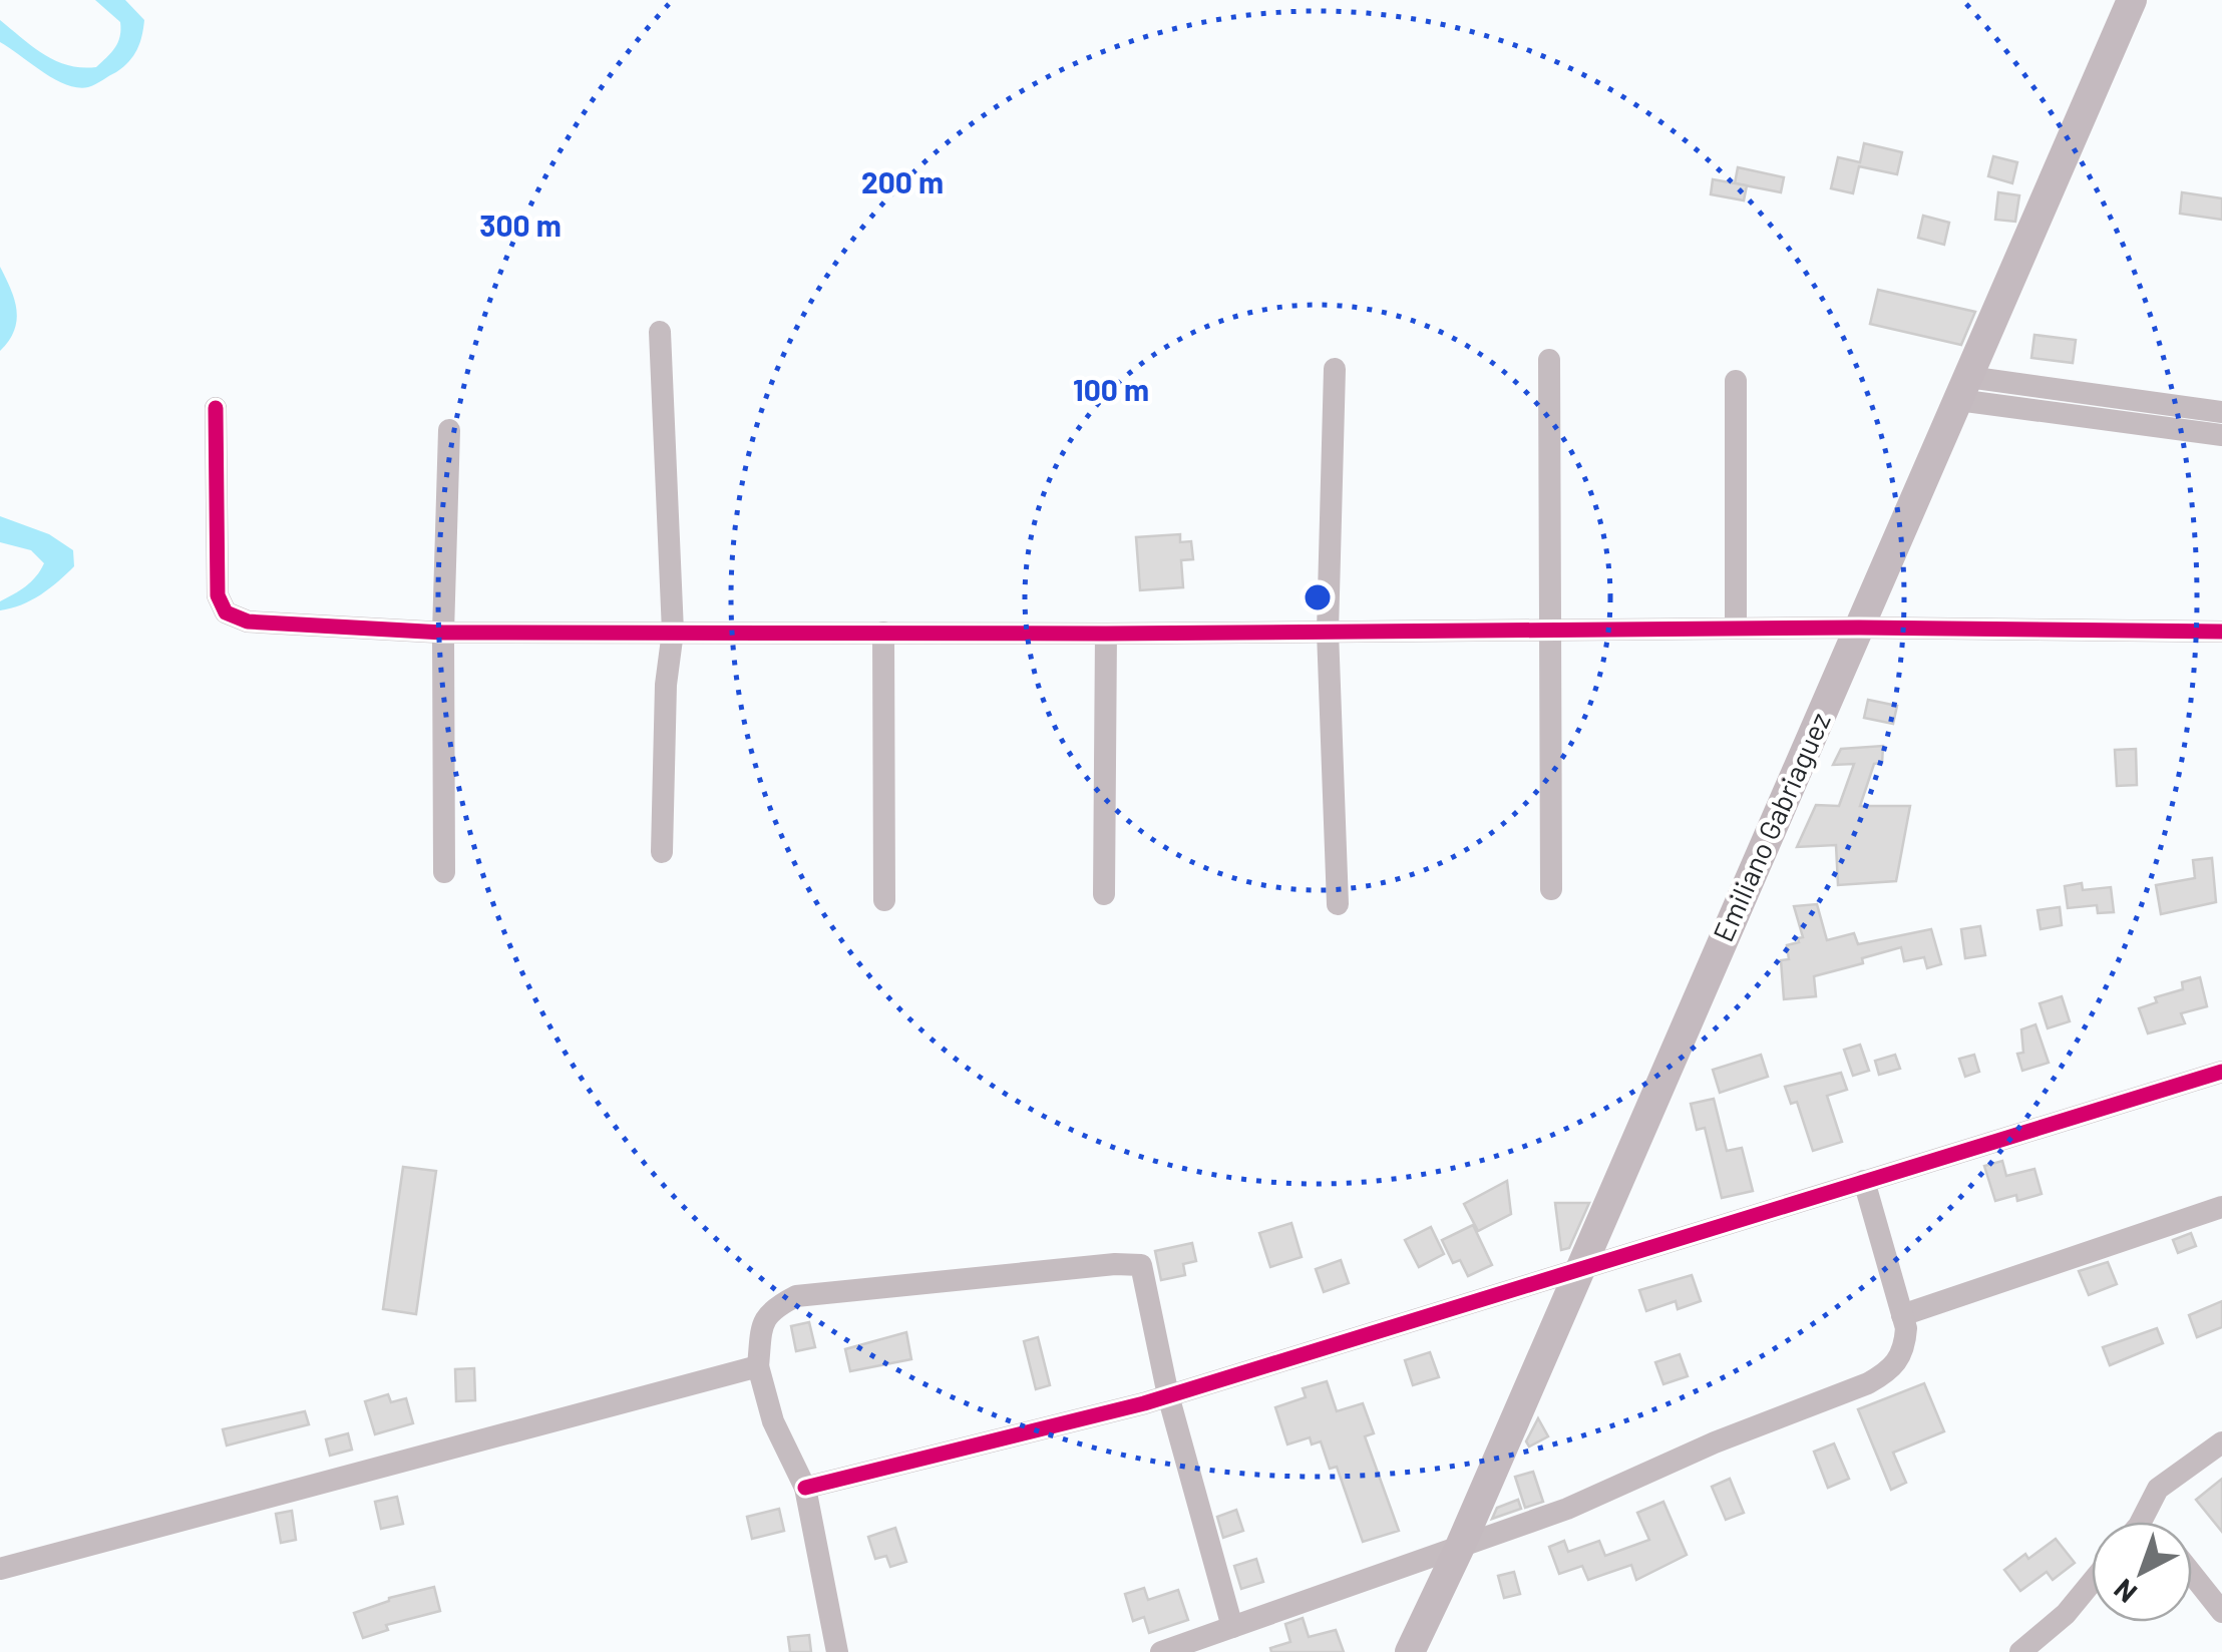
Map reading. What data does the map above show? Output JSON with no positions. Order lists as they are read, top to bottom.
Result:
{
  "streets": {
    "main road": ["Emiliano Gabriaguez"]
  },
  "north": "bottom left",
  "rings": ["200 m", "300 m", "100 m"]
}
